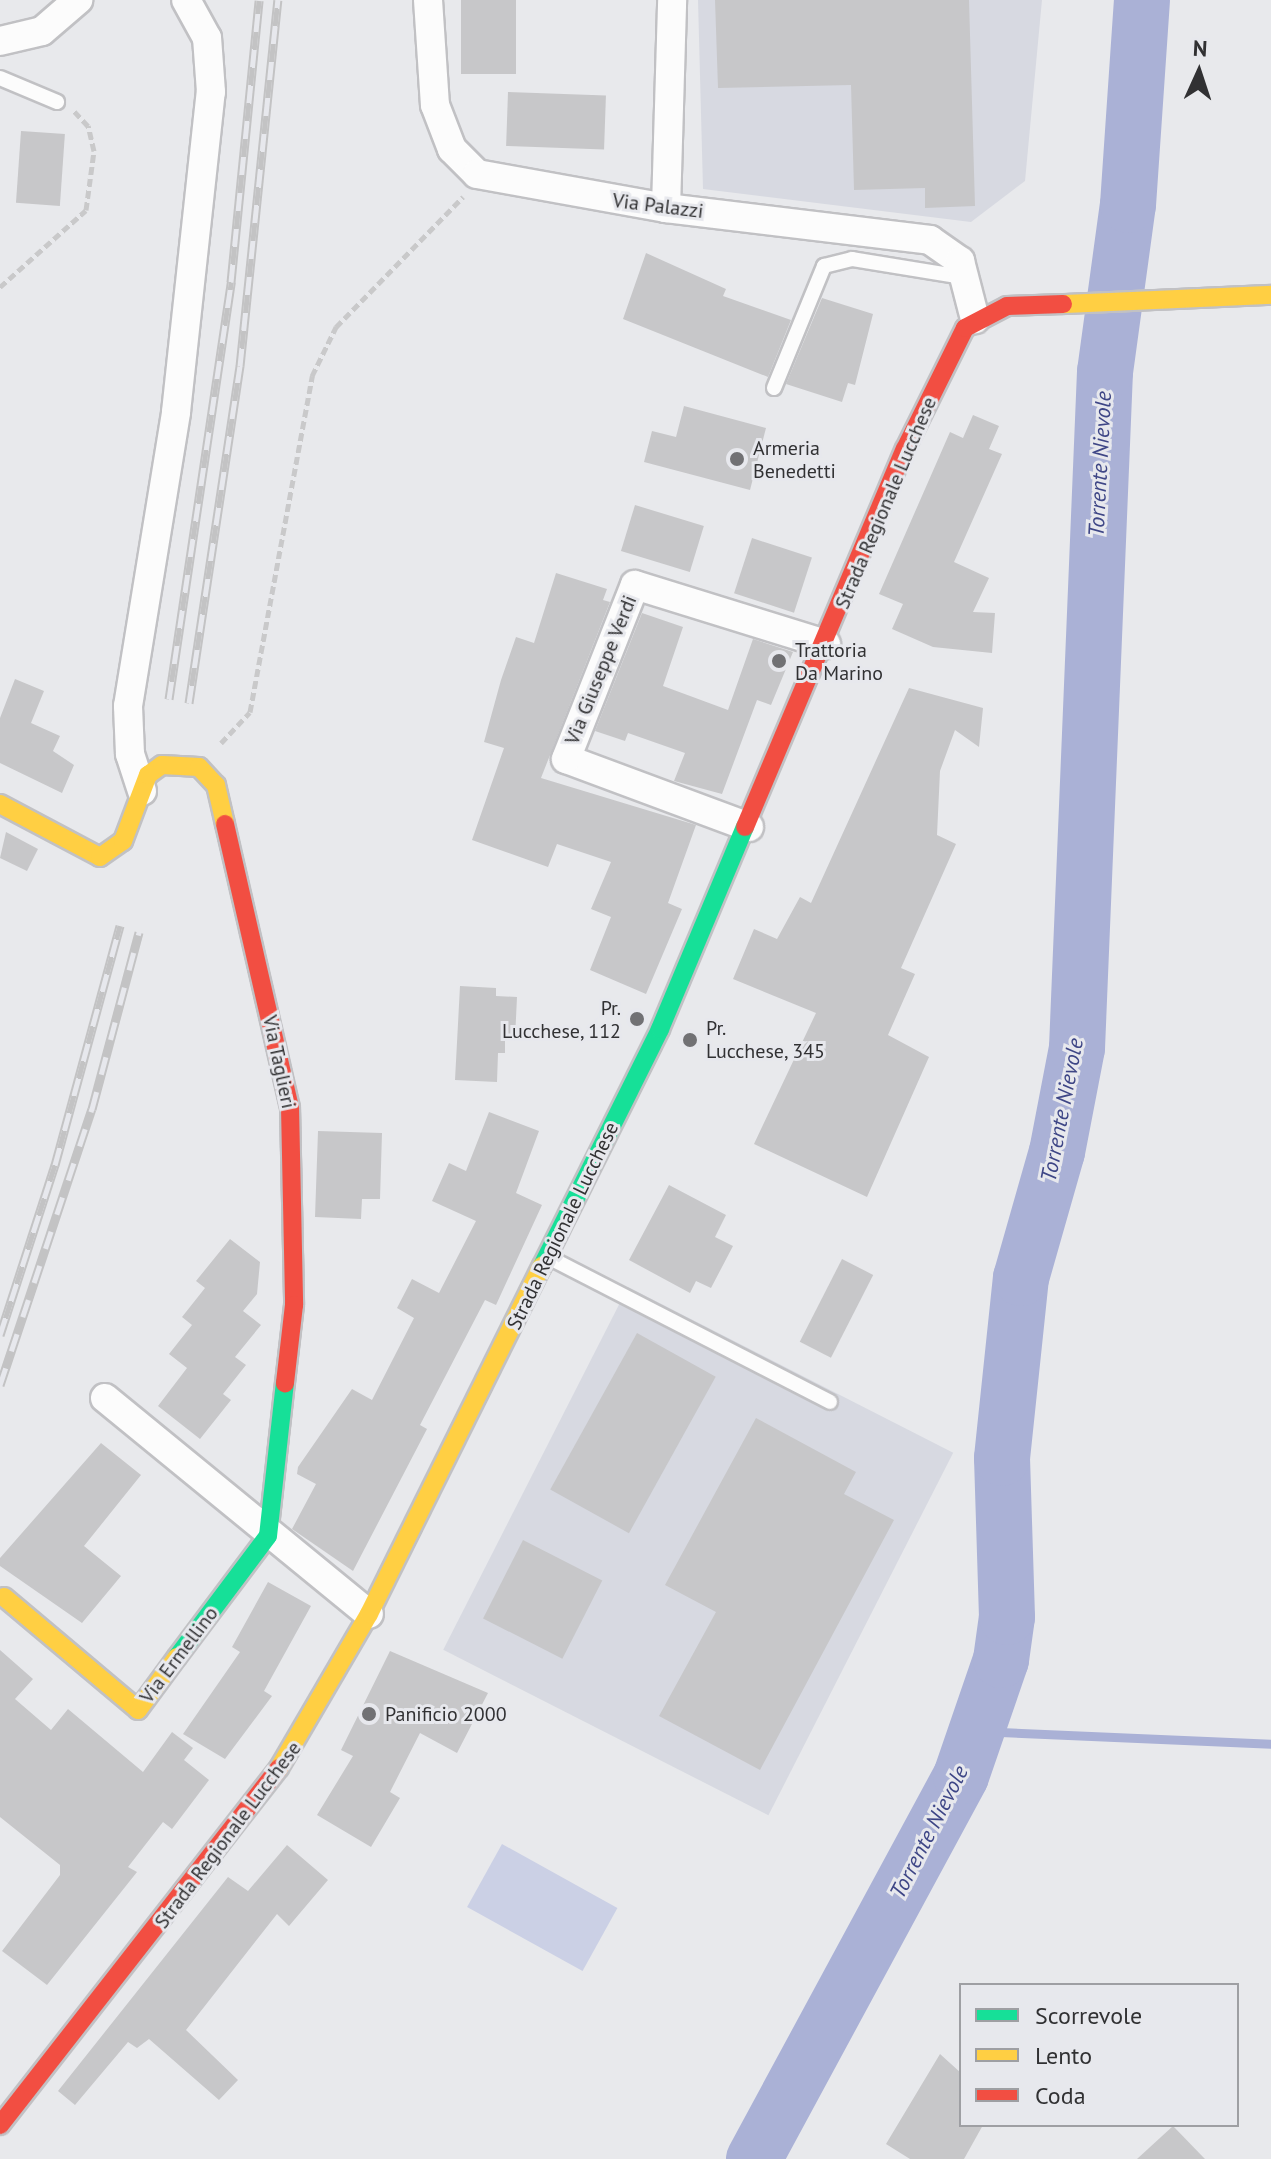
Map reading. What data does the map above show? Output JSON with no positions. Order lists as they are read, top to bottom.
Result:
{
  "streets": {
    "main road": ["Strada Regionale Lucchese", "Via Taglieri", "Via Ermellino"],
    "street": ["Via Palazzi", "Via Giuseppe Verdi"]
  },
  "crossings": [
    ["Strada Regionale Lucchese", "Via Giuseppe Verdi"],
    ["Via Taglieri", "Via Ermellino"]
  ],
  "water": ["Torrente Nievole"],
  "places": [
    "Armeria Benedetti",
    "Trattoria Da Marino",
    "Pr. Lucchese, 112",
    "Pr. Lucchese, 345",
    "Panificio 2000"
  ],
  "legend": ["Scorrevole", "Lento", "Coda"],
  "north": "top"
}
